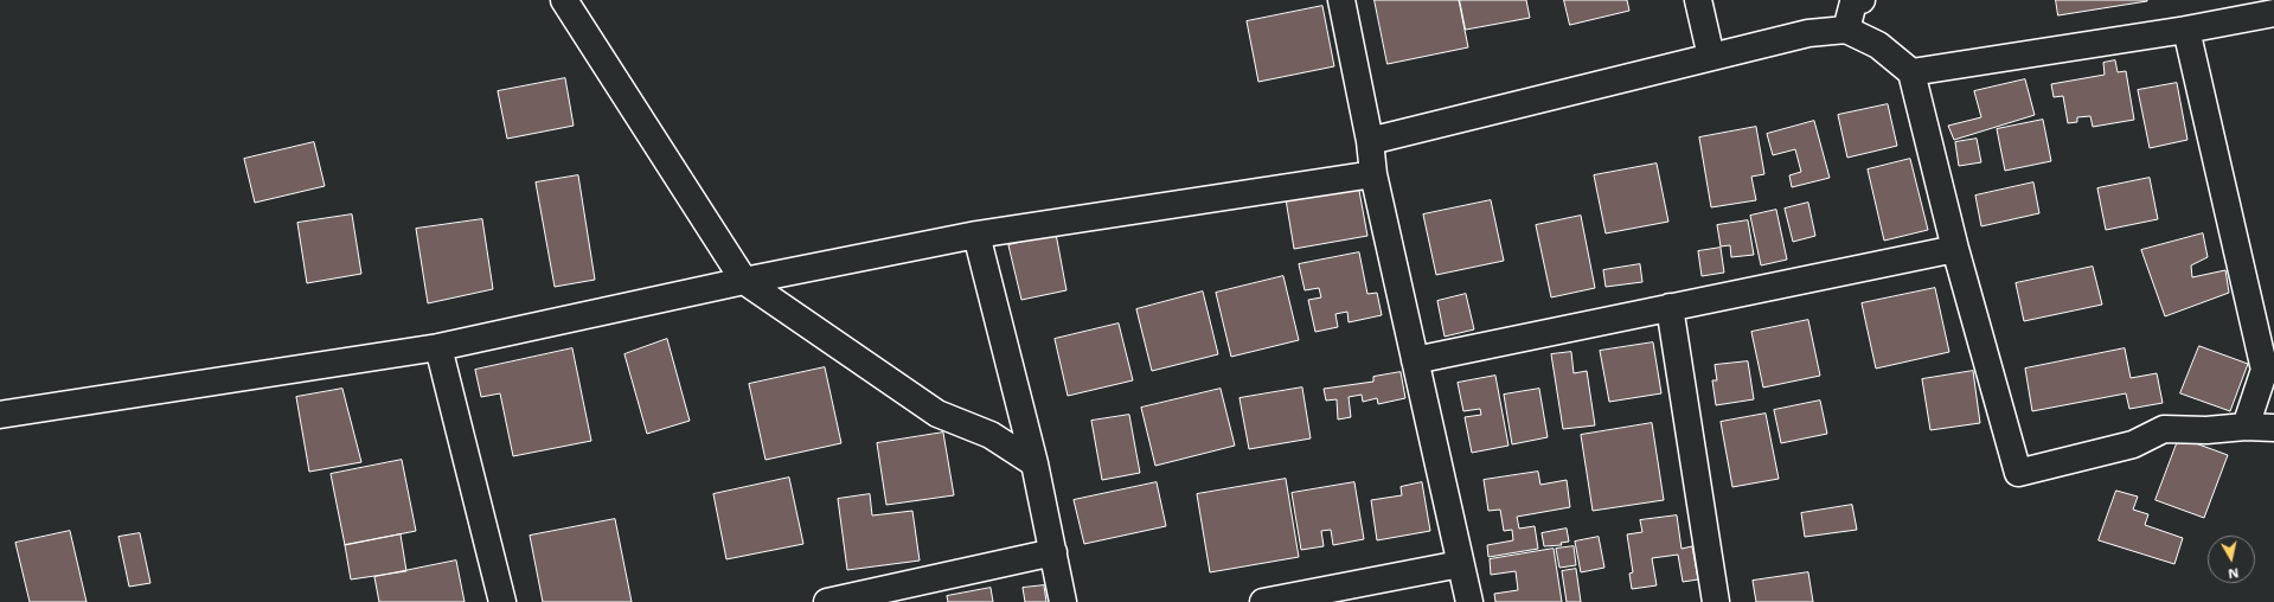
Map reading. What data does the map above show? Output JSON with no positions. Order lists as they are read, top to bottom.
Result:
{
  "north": "bottom"
}
